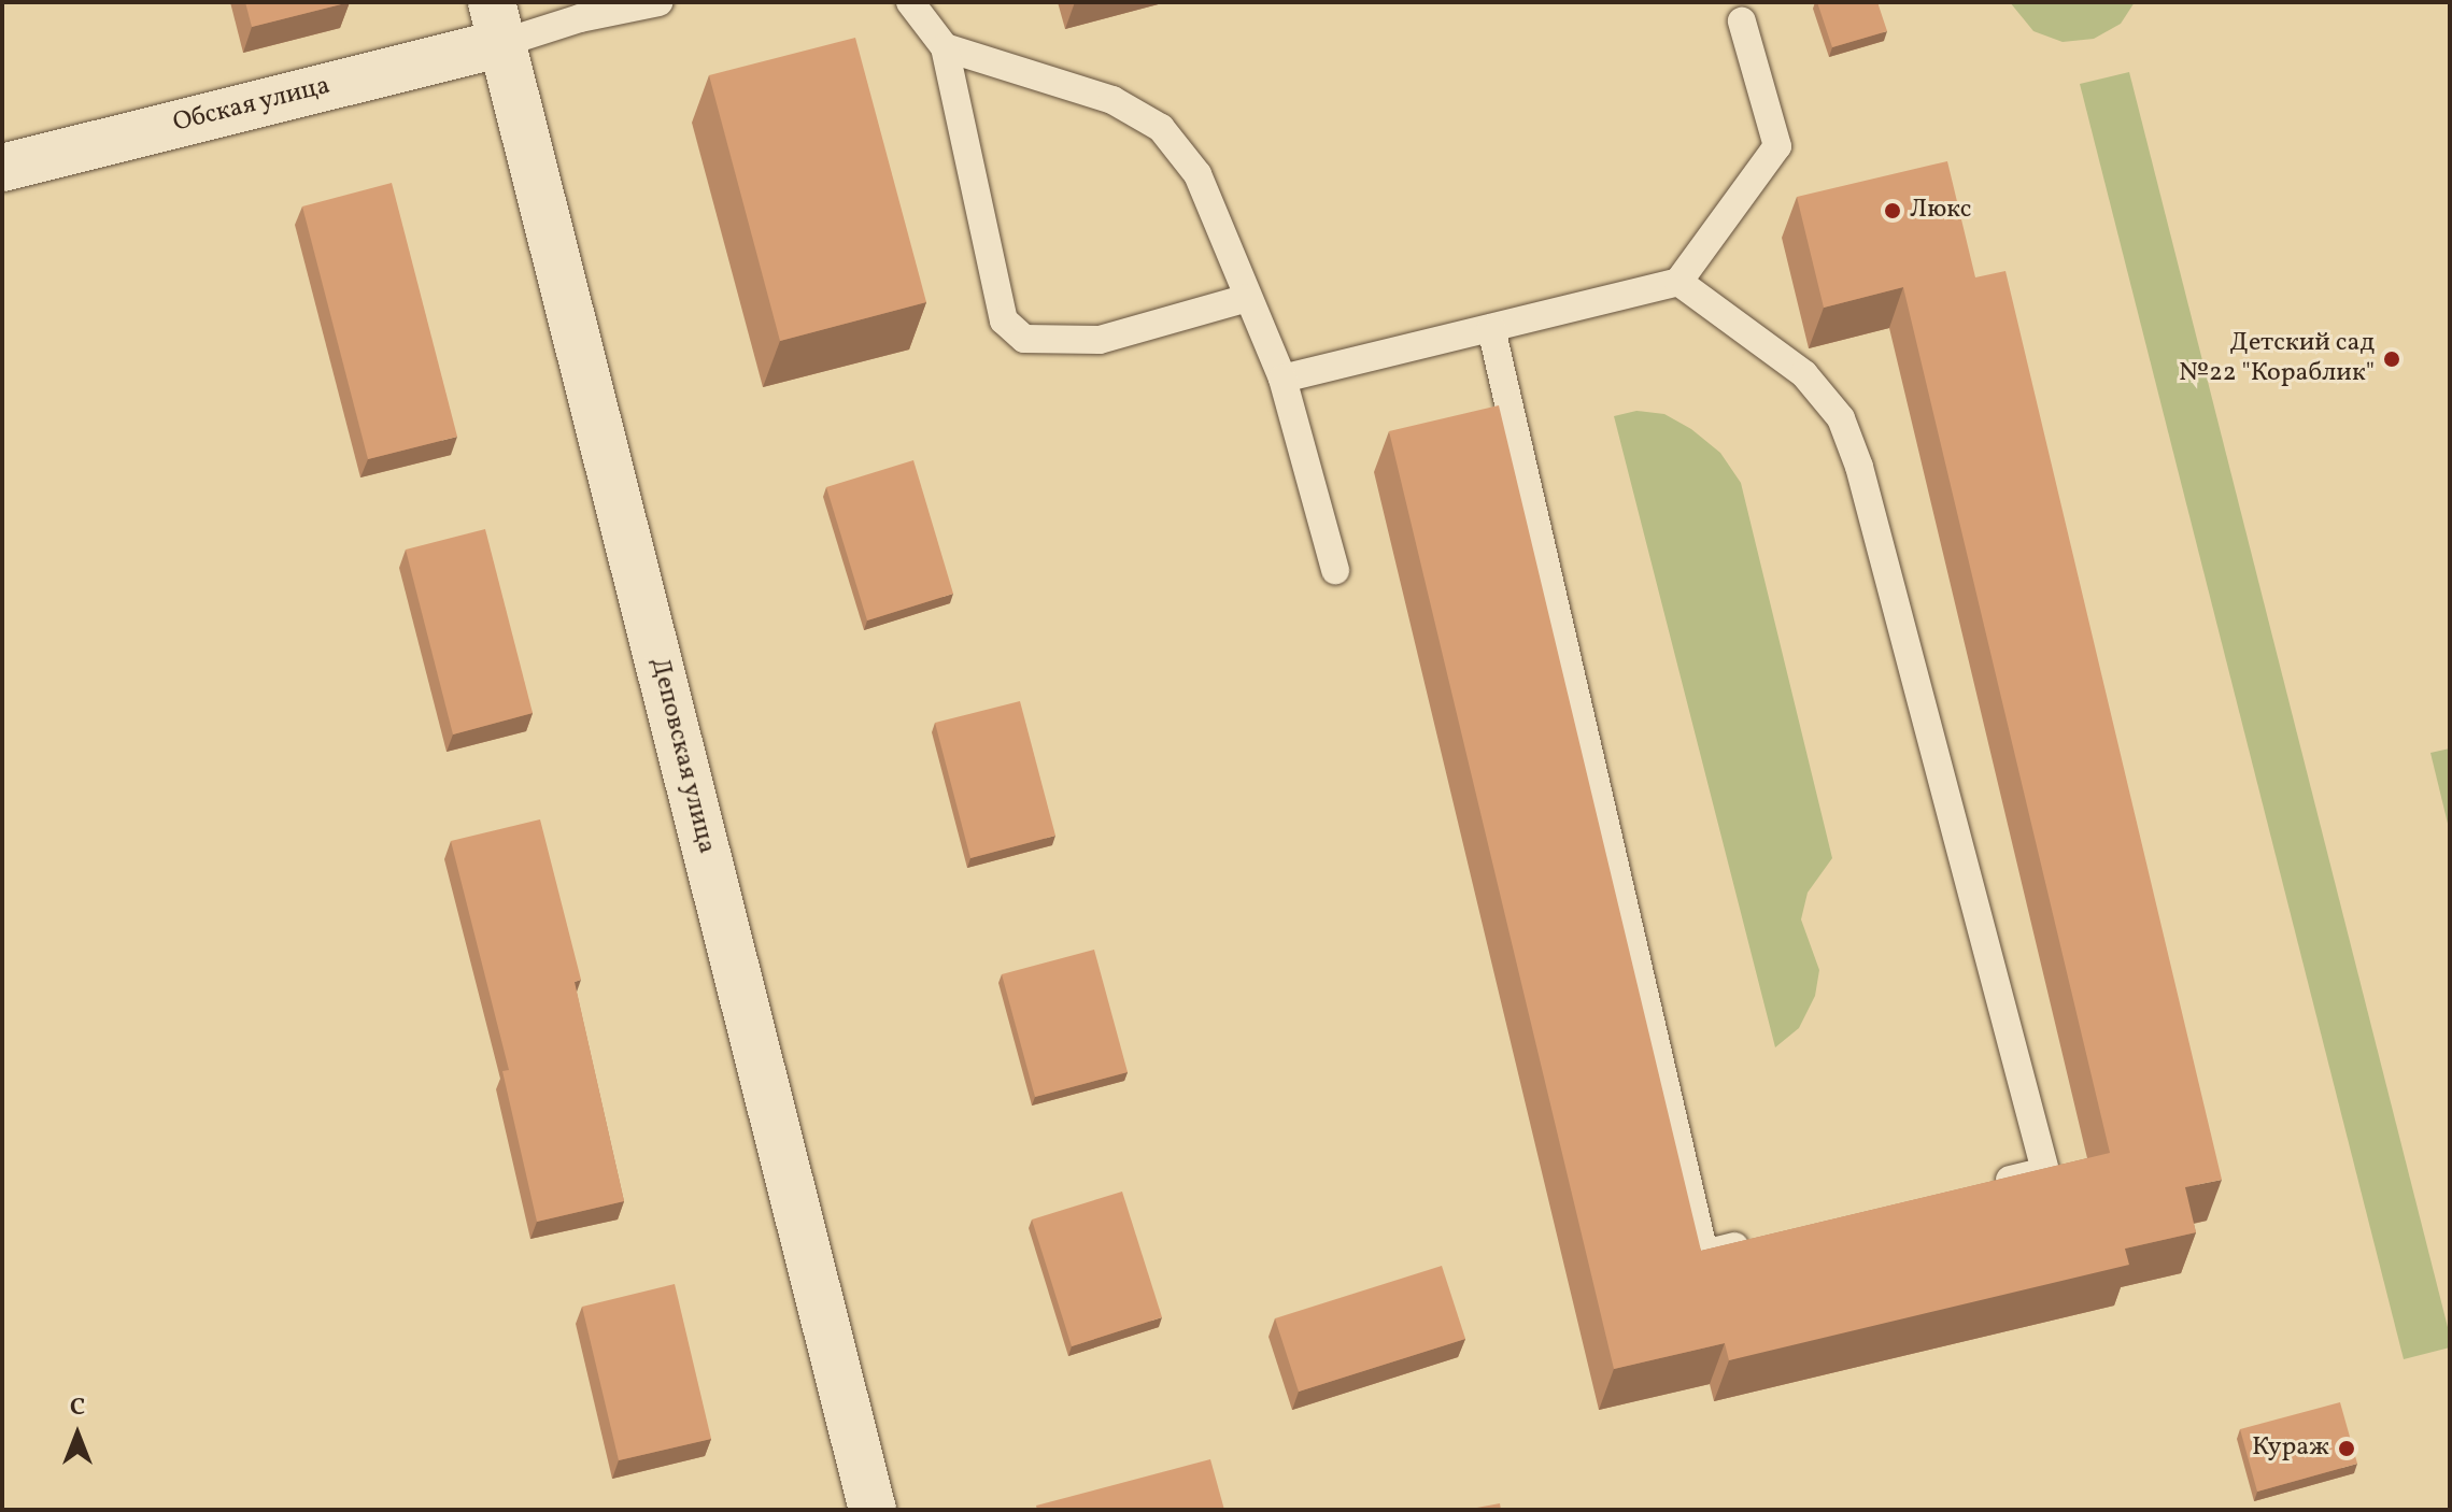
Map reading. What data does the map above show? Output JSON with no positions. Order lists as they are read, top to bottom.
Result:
{
  "streets": {
    "street": ["Обская улица", "Деповская улица"]
  },
  "crossings": [
    ["Обская улица", "Деповская улица"]
  ],
  "places": ["Люкс", "Детский сад №22 \"Кораблик\"", "Кураж"],
  "north": "top"
}
